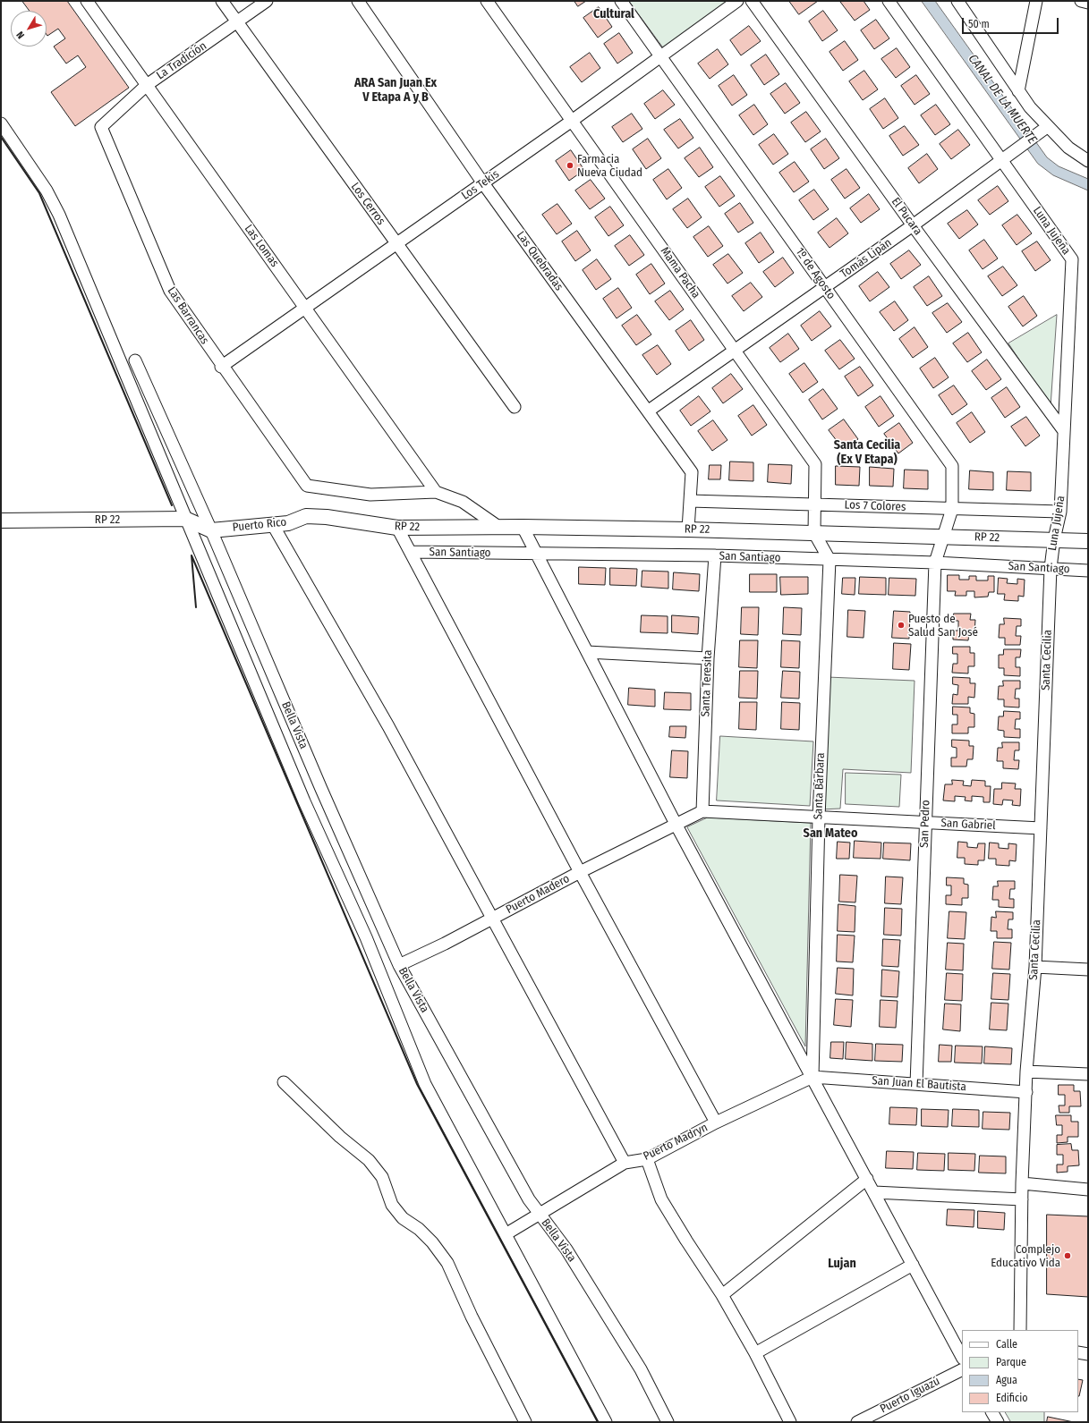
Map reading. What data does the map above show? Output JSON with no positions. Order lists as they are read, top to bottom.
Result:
{
  "streets": {
    "street": [
      "La Tradición",
      "Los Tekis",
      "Los Cerros",
      "El Pucara",
      "Luna Jujeña",
      "Las Lomas",
      "Tomás Lipán",
      "Las Quebradas",
      "Mama Pacha",
      "1º de Agosto",
      "Las Barrancas",
      "Los 7 Colores",
      "RP 22",
      "Puerto Rico",
      "San Santiago",
      "Santa Cecilia",
      "Santa Teresita",
      "Bella Vista",
      "Santa Bárbara",
      "San Pedro",
      "San Gabriel",
      "Puerto Madero",
      "San Juan El Bautista",
      "Puerto Madryn",
      "Puerto Iguazú"
    ]
  },
  "crossings": [
    ["La Tradición", "Los Cerros"],
    ["La Tradición", "Las Lomas"],
    ["La Tradición", "Las Barrancas"],
    ["Los Tekis", "Los Cerros"],
    ["Los Tekis", "Las Lomas"],
    ["Los Tekis", "Las Quebradas"],
    ["Los Tekis", "Mama Pacha"],
    ["Los Tekis", "1º de Agosto"],
    ["Los Tekis", "Las Barrancas"],
    ["El Pucara", "Luna Jujeña"],
    ["El Pucara", "Tomás Lipán"],
    ["Luna Jujeña", "Tomás Lipán"],
    ["Luna Jujeña", "Los 7 Colores"],
    ["Luna Jujeña", "RP 22"],
    ["Luna Jujeña", "San Santiago"],
    ["Luna Jujeña", "Santa Cecilia"],
    ["Las Lomas", "Las Barrancas"],
    ["Tomás Lipán", "Las Quebradas"],
    ["Tomás Lipán", "Mama Pacha"],
    ["Tomás Lipán", "1º de Agosto"],
    ["Las Quebradas", "Los 7 Colores"],
    ["Las Quebradas", "RP 22"],
    ["Mama Pacha", "Los 7 Colores"],
    ["Mama Pacha", "RP 22"],
    ["Mama Pacha", "San Santiago"],
    ["Mama Pacha", "Santa Bárbara"],
    ["1º de Agosto", "Los 7 Colores"],
    ["1º de Agosto", "RP 22"],
    ["1º de Agosto", "San Santiago"],
    ["1º de Agosto", "San Pedro"],
    ["RP 22", "Puerto Rico"],
    ["RP 22", "Bella Vista"],
    ["Puerto Rico", "Bella Vista"],
    ["San Santiago", "Santa Cecilia"],
    ["San Santiago", "Santa Teresita"],
    ["San Santiago", "Santa Bárbara"],
    ["San Santiago", "San Pedro"],
    ["Santa Cecilia", "San Gabriel"],
    ["Santa Cecilia", "San Juan El Bautista"],
    ["Santa Teresita", "San Gabriel"],
    ["Santa Teresita", "Puerto Madero"],
    ["Bella Vista", "Puerto Madero"],
    ["Bella Vista", "Puerto Madryn"],
    ["Santa Bárbara", "San Gabriel"],
    ["Santa Bárbara", "San Juan El Bautista"],
    ["Santa Bárbara", "Puerto Madryn"],
    ["San Pedro", "San Gabriel"],
    ["San Pedro", "San Juan El Bautista"],
    ["San Gabriel", "Puerto Madero"],
    ["San Juan El Bautista", "Puerto Madryn"]
  ],
  "districts": [
    "Cultural",
    "ARA San Juan Ex V Etapa A y B",
    "Santa Cecilia (Ex V Etapa)",
    "San Mateo",
    "Lujan"
  ],
  "water": ["CANAL DE LA MUERTE"],
  "places": ["Farmacia Nueva Ciudad", "Puesto de Salud San José", "Complejo Educativo Vida"],
  "legend": [
    "Calle",
    "Parque",
    "Agua",
    "Edificio"
  ],
  "scale_bar": "50 m",
  "north": "bottom left"
}
